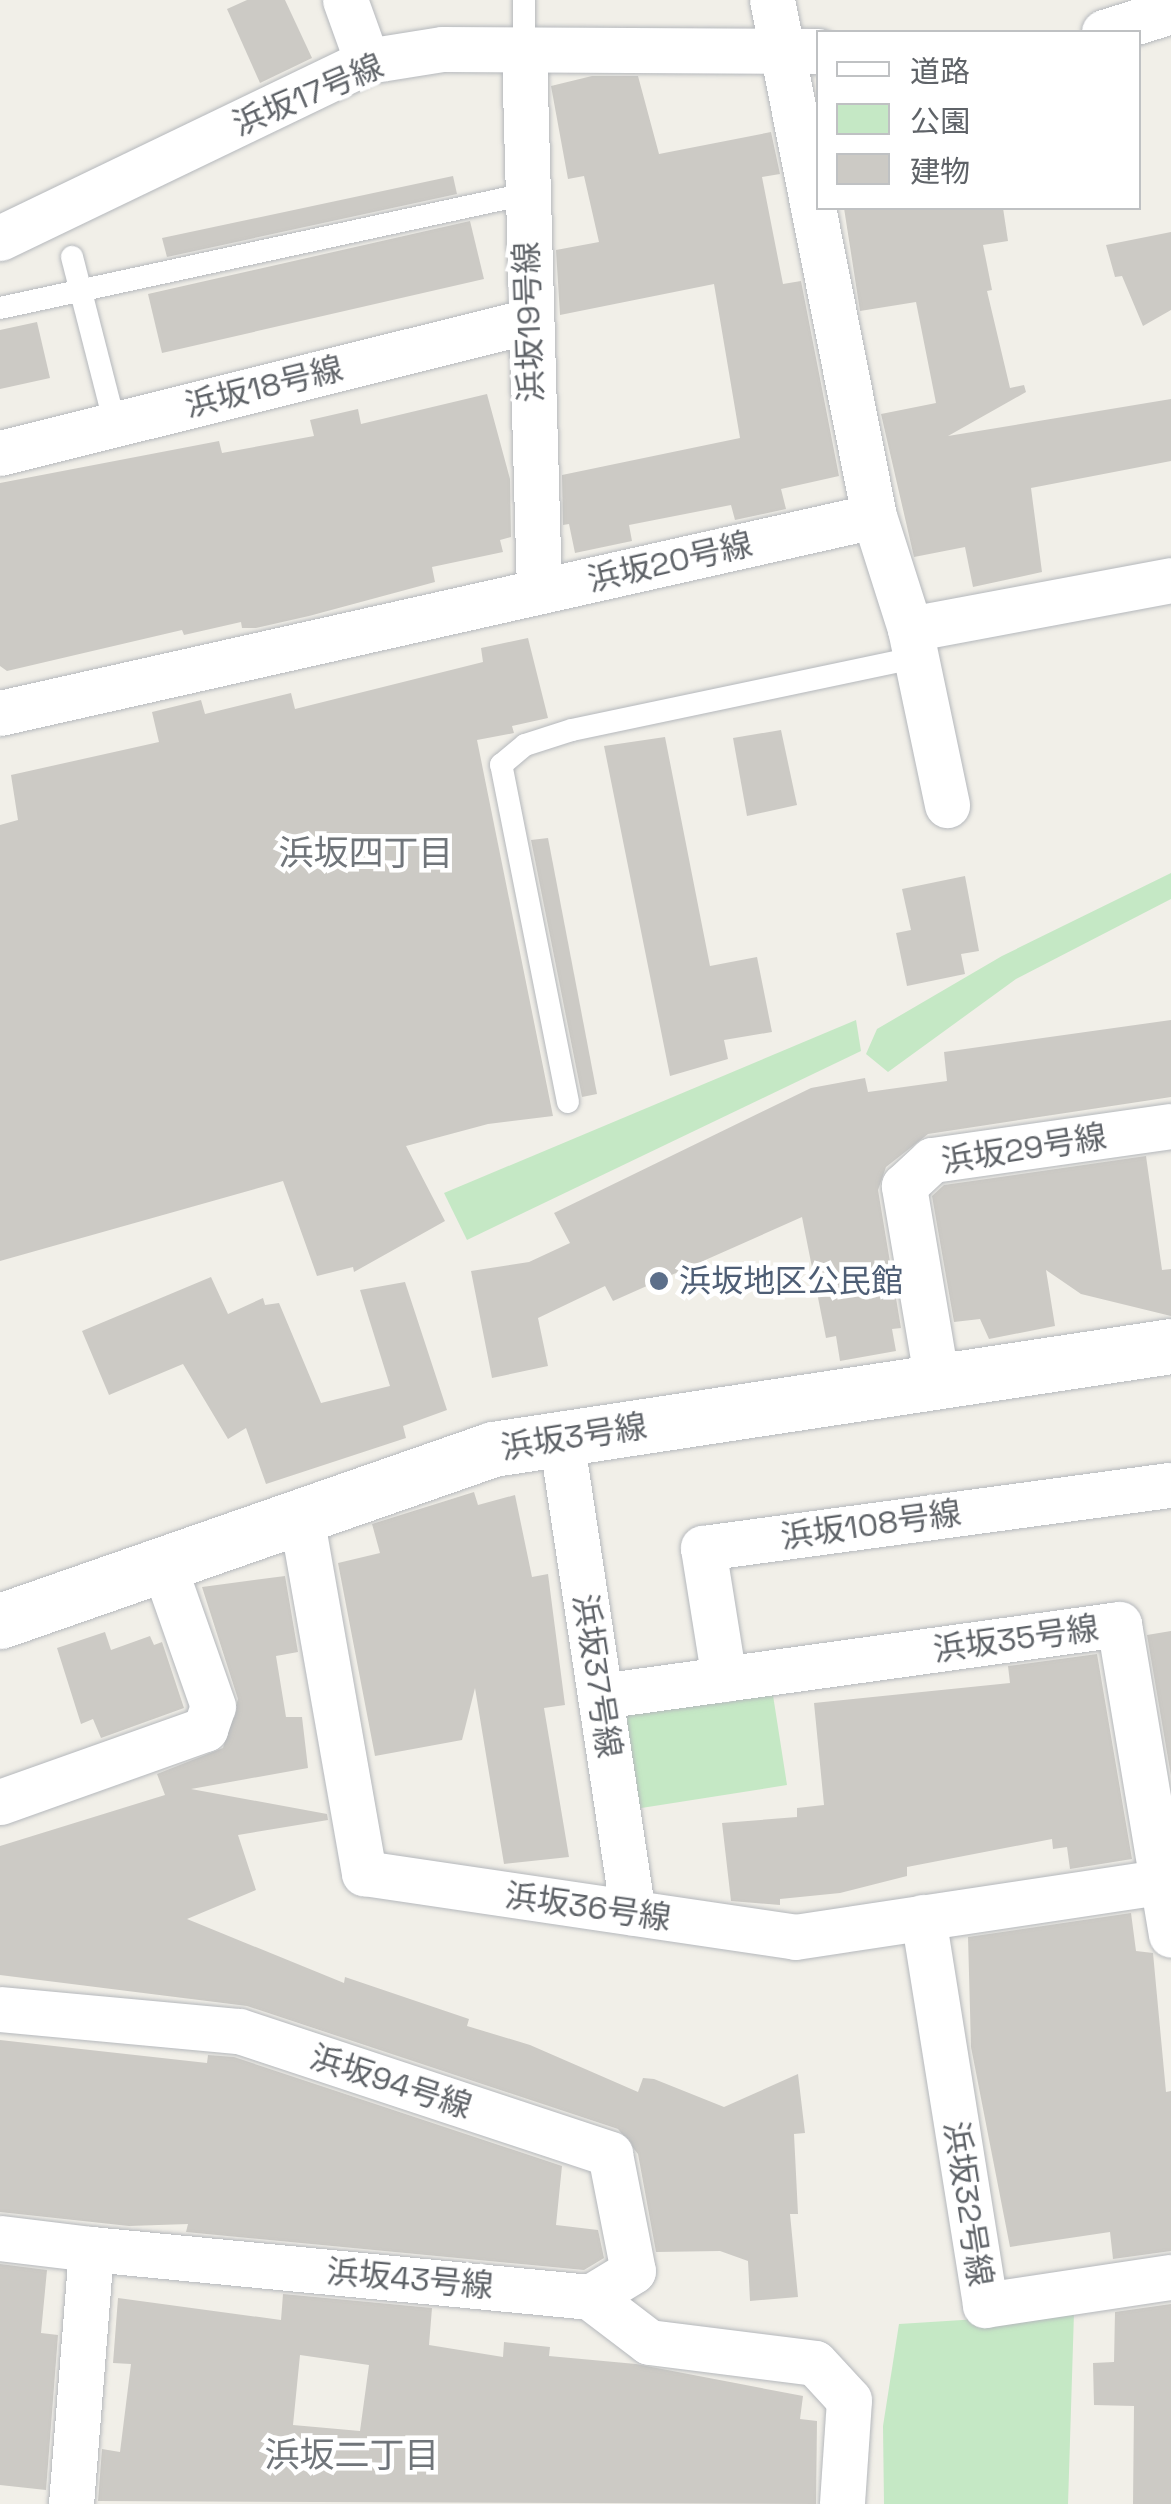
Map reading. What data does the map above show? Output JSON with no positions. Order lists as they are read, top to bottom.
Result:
{
  "streets": {
    "street": [
      "浜坂17号線",
      "浜坂19号線",
      "浜坂18号線",
      "浜坂20号線",
      "浜坂29号線",
      "浜坂3号線",
      "浜坂108号線",
      "浜坂35号線",
      "浜坂37号線",
      "浜坂36号線",
      "浜坂94号線",
      "浜坂32号線",
      "浜坂43号線"
    ]
  },
  "crossings": [
    ["浜坂17号線", "浜坂19号線"],
    ["浜坂19号線", "浜坂18号線"],
    ["浜坂19号線", "浜坂20号線"],
    ["浜坂29号線", "浜坂3号線"],
    ["浜坂3号線", "浜坂37号線"],
    ["浜坂3号線", "浜坂36号線"],
    ["浜坂108号線", "浜坂35号線"],
    ["浜坂35号線", "浜坂37号線"],
    ["浜坂35号線", "浜坂36号線"],
    ["浜坂37号線", "浜坂36号線"],
    ["浜坂36号線", "浜坂32号線"],
    ["浜坂94号線", "浜坂43号線"]
  ],
  "districts": ["浜坂四丁目", "浜坂二丁目"],
  "places": ["浜坂地区公民館"],
  "legend": ["道路", "公園", "建物"]
}
